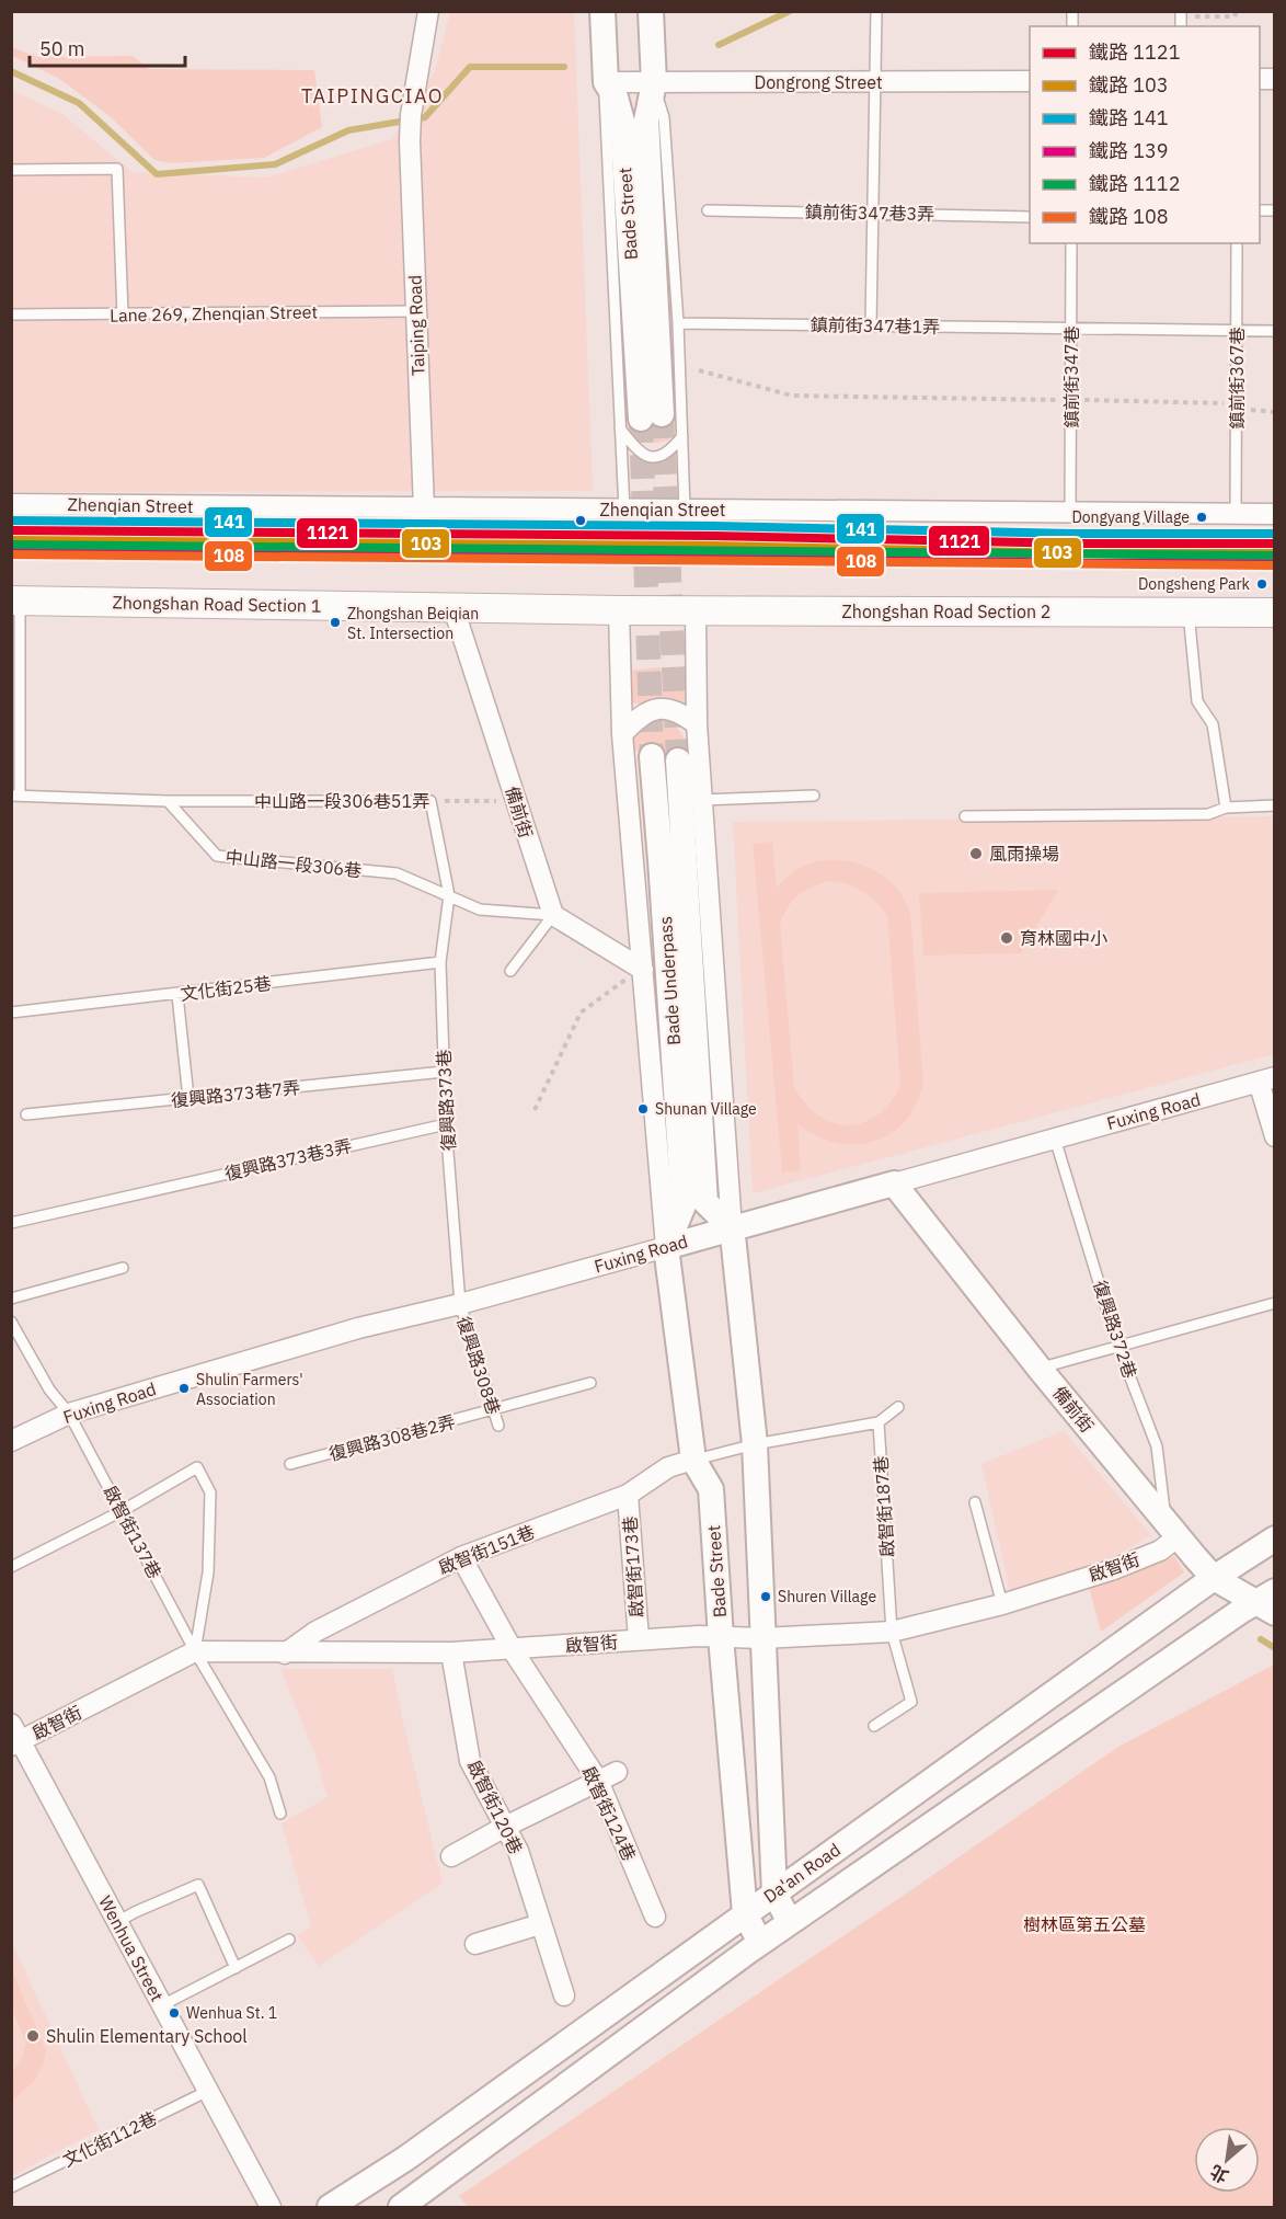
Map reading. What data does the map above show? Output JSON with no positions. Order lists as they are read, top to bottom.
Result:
{
  "streets": {
    "main road": ["Zhongshan Road Section 1", "Zhongshan Road Section 2"],
    "street": [
      "Dongrong Street",
      "Bade Street",
      "Taiping Road",
      "Zhenqian Street",
      "備前街",
      "Bade Underpass",
      "Fuxing Road",
      "啟智街151巷",
      "啟智街173巷",
      "啟智街",
      "啟智街120巷",
      "啟智街124巷",
      "Da'an Road",
      "Wenhua Street"
    ],
    "lane": [
      "鎮前街347巷3弄",
      "Lane 269, Zhenqian Street",
      "鎮前街347巷1弄",
      "鎮前街347巷",
      "鎮前街367巷",
      "中山路一段306巷51弄",
      "中山路一段306巷",
      "文化街25巷",
      "復興路373巷7弄",
      "復興路373巷",
      "復興路373巷3弄",
      "復興路372巷",
      "復興路308巷",
      "復興路308巷2弄",
      "啟智街187巷",
      "啟智街137巷",
      "文化街112巷"
    ]
  },
  "crossings": [
    ["Dongrong Street", "Bade Street"],
    ["Bade Street", "Fuxing Road"],
    ["Bade Street", "啟智街151巷"],
    ["Bade Street", "啟智街"],
    ["Bade Street", "Da'an Road"],
    ["Lane 269, Zhenqian Street", "Taiping Road"],
    ["Taiping Road", "Zhenqian Street"],
    ["鎮前街347巷1弄", "鎮前街347巷"],
    ["鎮前街347巷1弄", "鎮前街367巷"],
    ["鎮前街347巷", "Zhenqian Street"],
    ["鎮前街367巷", "Zhenqian Street"],
    ["Zhongshan Road Section 1", "Zhongshan Road Section 2"],
    ["Zhongshan Road Section 1", "備前街"],
    ["中山路一段306巷51弄", "備前街"],
    ["中山路一段306巷51弄", "中山路一段306巷"],
    ["中山路一段306巷51弄", "復興路373巷"],
    ["備前街", "中山路一段306巷"],
    ["備前街", "Fuxing Road"],
    ["備前街", "復興路372巷"],
    ["備前街", "啟智街"],
    ["備前街", "Da'an Road"],
    ["中山路一段306巷", "復興路373巷"],
    ["文化街25巷", "復興路373巷"],
    ["復興路373巷7弄", "復興路373巷"],
    ["復興路373巷", "Fuxing Road"],
    ["復興路373巷", "復興路373巷3弄"],
    ["復興路373巷", "復興路308巷"],
    ["Fuxing Road", "復興路372巷"],
    ["Fuxing Road", "復興路308巷"],
    ["Fuxing Road", "啟智街137巷"],
    ["復興路372巷", "啟智街"],
    ["復興路308巷", "復興路308巷2弄"],
    ["啟智街187巷", "啟智街"],
    ["啟智街137巷", "啟智街"],
    ["啟智街151巷", "啟智街173巷"],
    ["啟智街151巷", "啟智街"],
    ["啟智街151巷", "啟智街124巷"],
    ["啟智街173巷", "啟智街"],
    ["啟智街", "啟智街120巷"],
    ["啟智街", "啟智街124巷"],
    ["啟智街", "Wenhua Street"],
    ["Wenhua Street", "文化街112巷"]
  ],
  "districts": ["TAIPINGCIAO"],
  "parks": ["樹林區第五公墓"],
  "places": [
    "Dongyang Village",
    "Dongsheng Park",
    "Zhongshan Beiqian St. Intersection",
    "風雨操場",
    "育林國中小",
    "Shunan Village",
    "Shulin Farmers' Association",
    "Shuren Village",
    "Wenhua St. 1",
    "Shulin Elementary School"
  ],
  "lines": [
    "rail line 141",
    "rail line 1121",
    "rail line 103",
    "rail line 1112",
    "rail line 139",
    "rail line 108"
  ],
  "legend": [
    "鐵路 1121",
    "鐵路 103",
    "鐵路 141",
    "鐵路 139",
    "鐵路 1112",
    "鐵路 108"
  ],
  "scale_bar": "50 m",
  "north": "bottom left"
}
